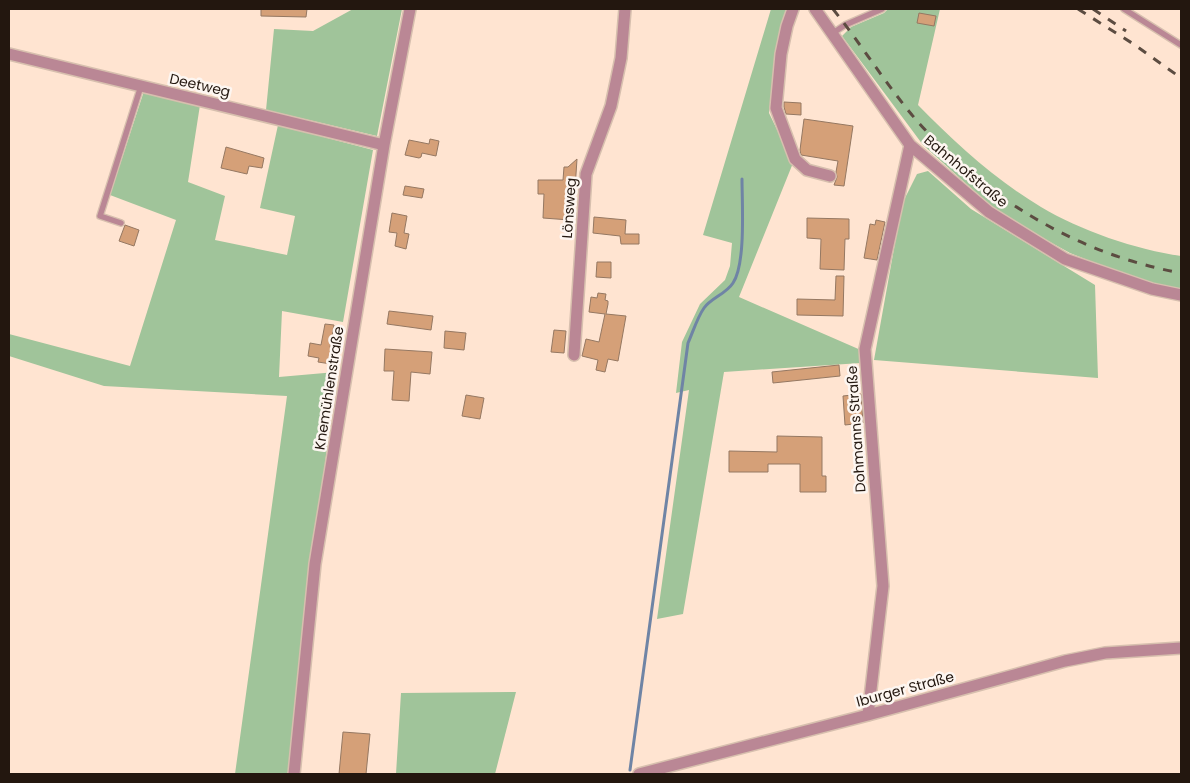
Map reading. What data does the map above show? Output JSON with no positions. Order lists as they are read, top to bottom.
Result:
{
  "streets": {
    "street": [
      "Deetweg",
      "Bahnhofstraße",
      "Lönsweg",
      "Knemühlenstraße",
      "Dohmanns Straße",
      "Iburger Straße"
    ]
  },
  "crossings": [
    ["Deetweg", "Knemühlenstraße"],
    ["Bahnhofstraße", "Dohmanns Straße"],
    ["Dohmanns Straße", "Iburger Straße"]
  ]
}
